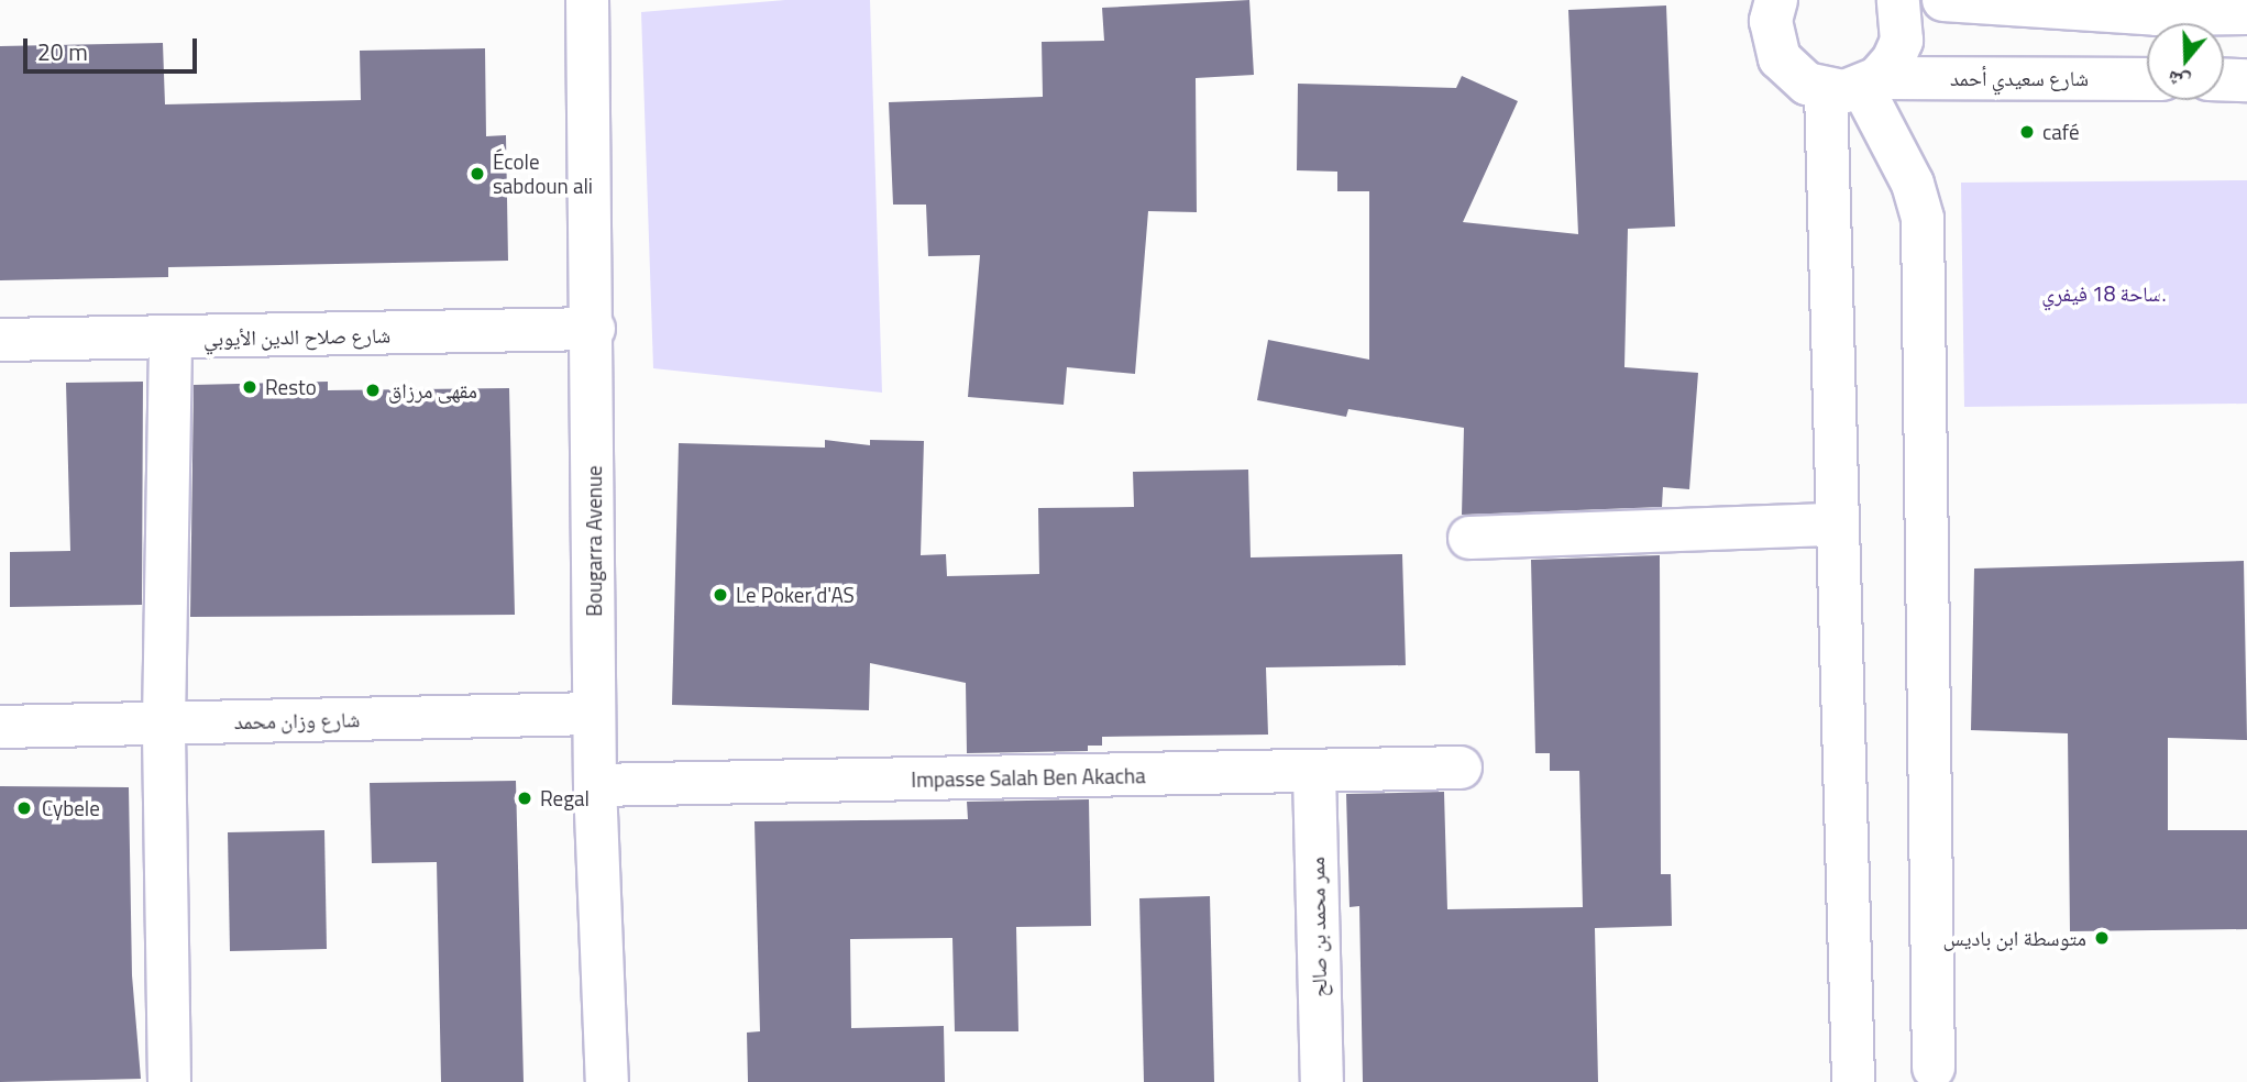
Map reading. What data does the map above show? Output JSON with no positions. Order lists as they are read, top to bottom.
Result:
{
  "streets": {
    "street": [
      "شارع سعيدي أحمد",
      "شارع صلاح الدين الأيوبي",
      "Bougarra Avenue",
      "شارع وزان محمد",
      "Impasse Salah Ben Akacha",
      "ممر محمد بن صالح"
    ]
  },
  "crossings": [
    ["شارع صلاح الدين الأيوبي", "Bougarra Avenue"],
    ["Bougarra Avenue", "شارع وزان محمد"],
    ["Bougarra Avenue", "Impasse Salah Ben Akacha"],
    ["Impasse Salah Ben Akacha", "ممر محمد بن صالح"]
  ],
  "parks": ["ساحة 18 فيفري."],
  "places": [
    "café",
    "École sabdoun ali",
    "Resto",
    "مقهى مرزاق",
    "Le Poker d'AS",
    "Regal",
    "Cybele",
    "متوسطة ابن باديس"
  ],
  "scale_bar": "20 m",
  "north": "bottom"
}
